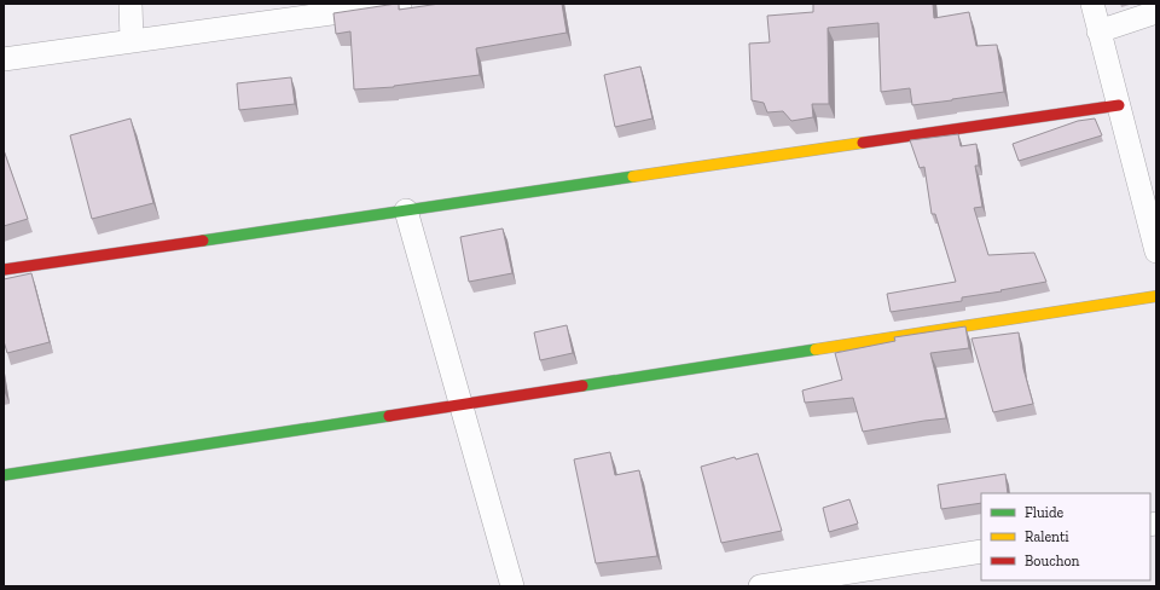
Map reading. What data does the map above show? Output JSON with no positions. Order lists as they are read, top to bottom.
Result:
{
  "legend": ["Fluide", "Ralenti", "Bouchon"]
}
